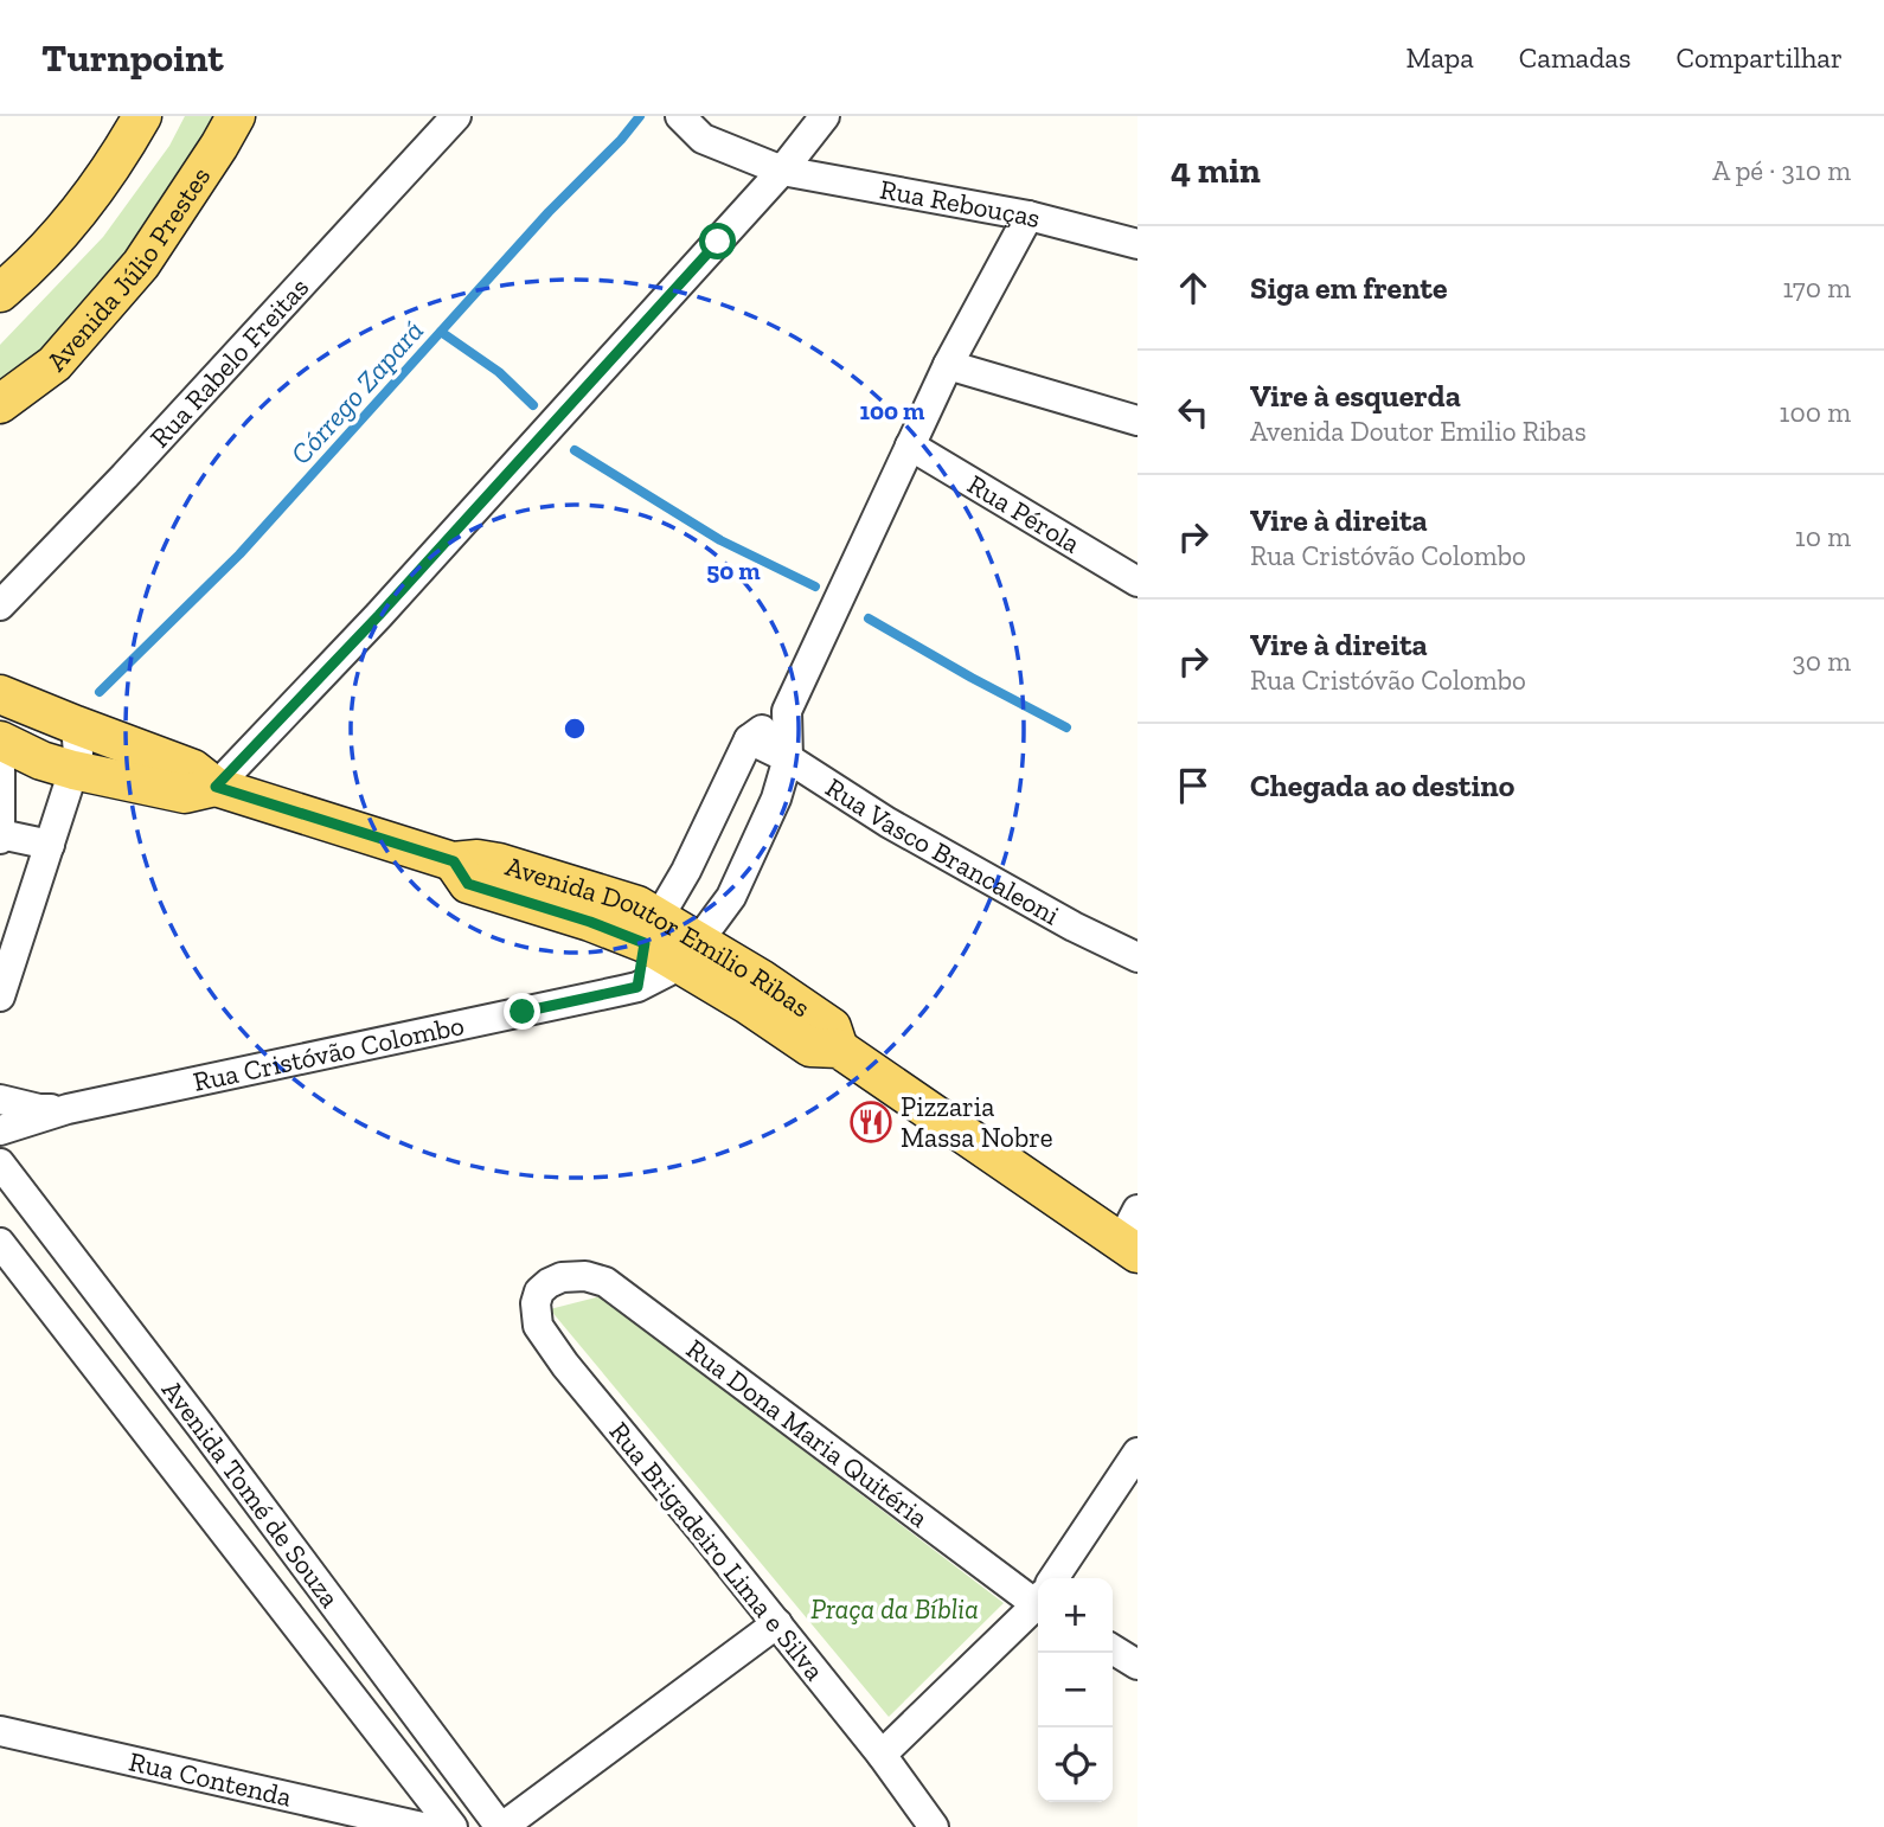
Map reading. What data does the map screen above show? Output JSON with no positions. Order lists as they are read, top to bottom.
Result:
{
  "streets": {
    "main road": ["Avenida Júlio Prestes", "Avenida Doutor Emilio Ribas"],
    "street": [
      "Rua Rebouças",
      "Rua Rabelo Freitas",
      "Rua Pérola",
      "Rua Vasco Brancaleoni",
      "Rua Cristóvão Colombo",
      "Rua Dona Maria Quitéria",
      "Avenida Tomé de Souza",
      "Rua Brigadeiro Lima e Silva",
      "Rua Contenda"
    ]
  },
  "crossings": [
    ["Avenida Doutor Emilio Ribas", "Rua Cristóvão Colombo"],
    ["Rua Dona Maria Quitéria", "Rua Brigadeiro Lima e Silva"]
  ],
  "water": ["Córrego Zapará"],
  "parks": ["Praça da Bíblia"],
  "places": {
    "restaurant": ["Pizzaria Massa Nobre"]
  },
  "page": {
    "header": "Turnpoint",
    "nav": ["Mapa", "Camadas", "Compartilhar"],
    "heading": ["4 min", "A pé · 310 m"],
    "list": [
      ["Siga em frente", "170 m"],
      ["Vire à esquerda", "Avenida Doutor Emilio Ribas", "100 m"],
      ["Vire à direita", "Rua Cristóvão Colombo", "10 m"],
      ["Vire à direita", "Rua Cristóvão Colombo", "30 m"],
      "Chegada ao destino"
    ],
    "map_buttons": ["+", "−"]
  },
  "rings": ["100 m", "50 m"]
}
